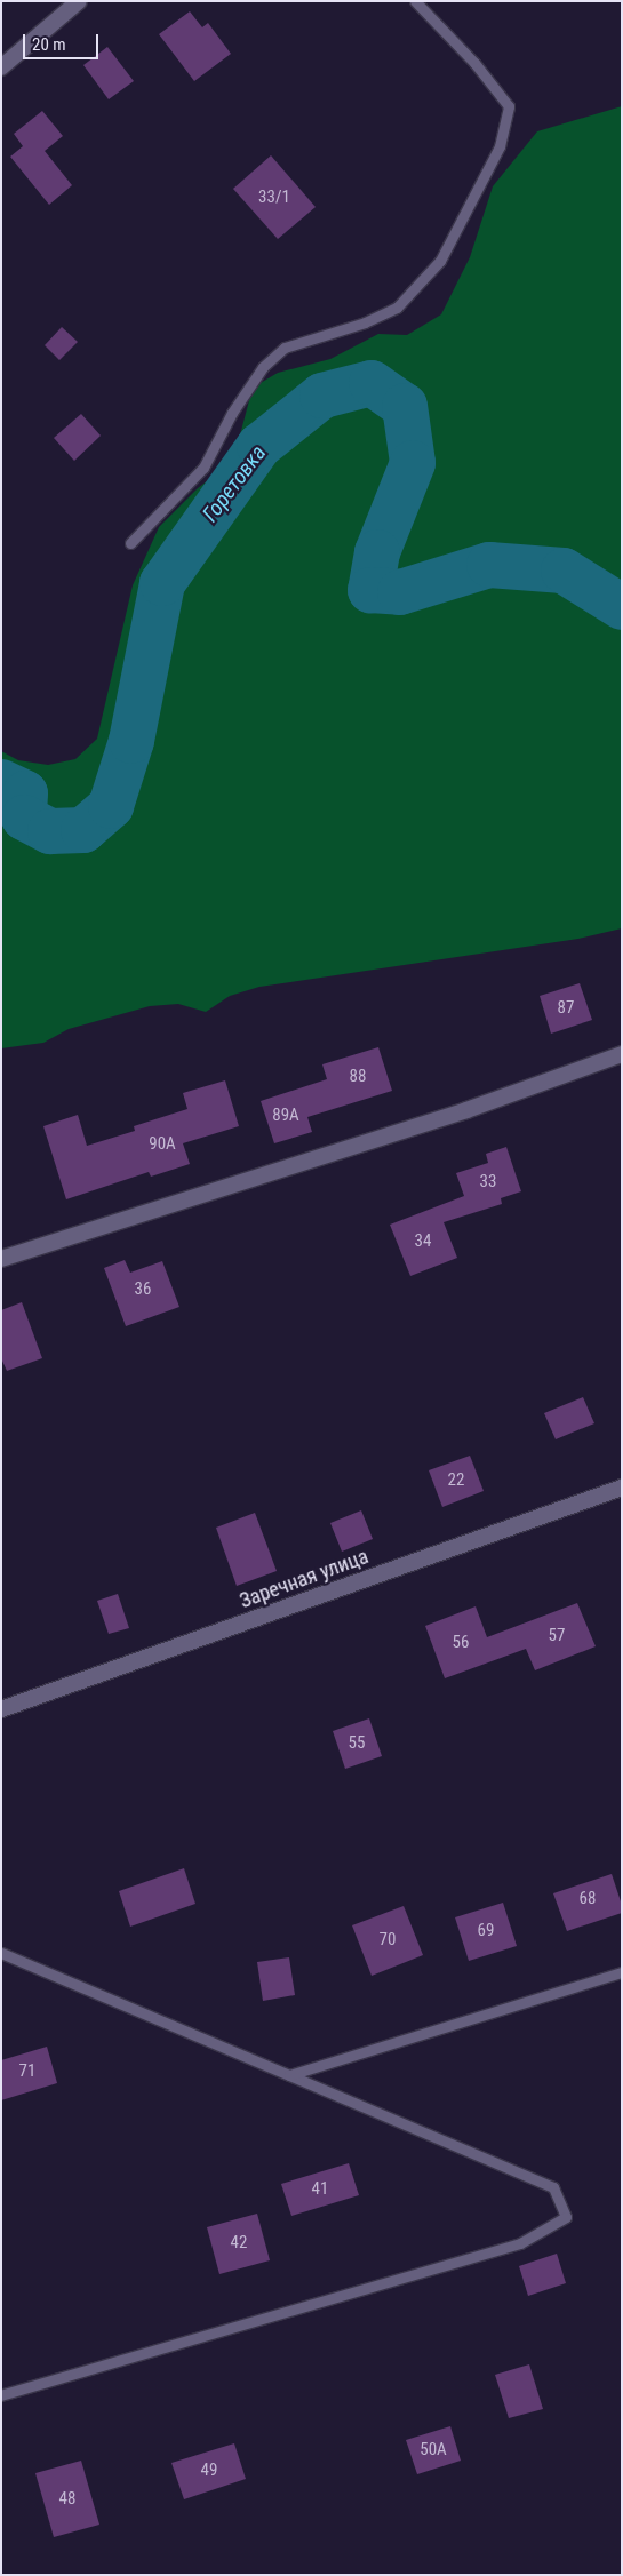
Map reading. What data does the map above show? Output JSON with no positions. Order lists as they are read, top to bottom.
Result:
{
  "streets": {
    "street": ["Заречная улица"]
  },
  "water": ["Горетовка"],
  "house_numbers": [
    "33/1",
    "87",
    "88",
    "89А",
    "90А",
    "33",
    "34",
    "36",
    "22",
    "57",
    "56",
    "55",
    "68",
    "69",
    "70",
    "71",
    "41",
    "42",
    "50А",
    "49",
    "48"
  ],
  "scale_bar": "20 m"
}
